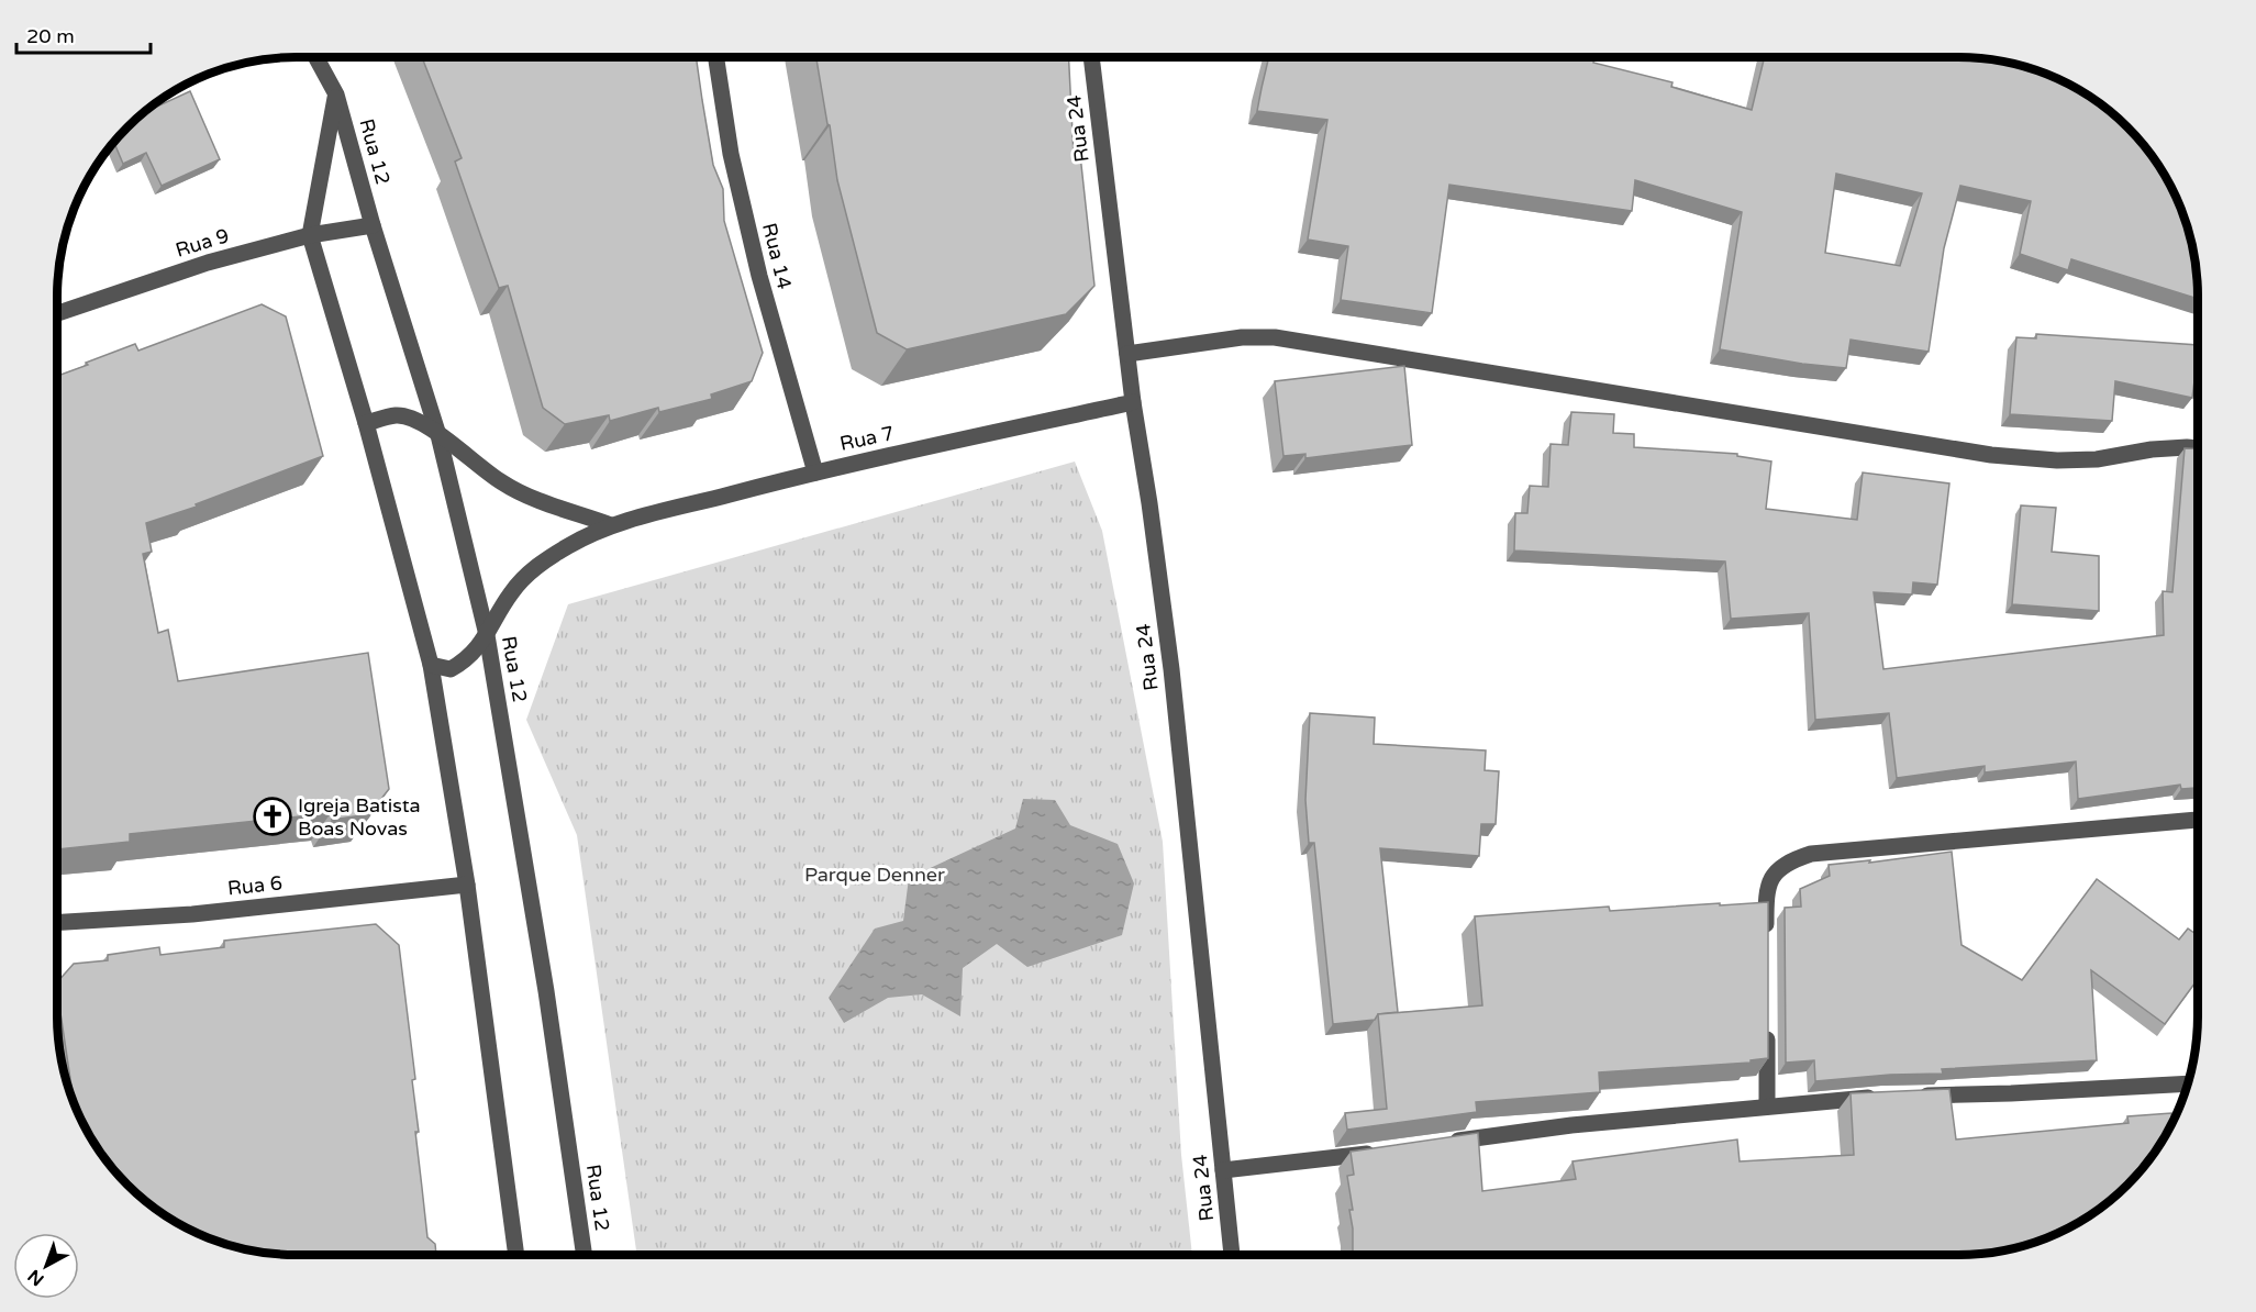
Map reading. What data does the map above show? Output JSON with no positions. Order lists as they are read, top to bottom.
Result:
{
  "streets": {
    "street": [
      "Rua 24",
      "Rua 12",
      "Rua 9",
      "Rua 14",
      "Rua 7",
      "Rua 6"
    ]
  },
  "crossings": [
    ["Rua 24", "Rua 7"],
    ["Rua 12", "Rua 9"],
    ["Rua 12", "Rua 7"],
    ["Rua 12", "Rua 6"],
    ["Rua 14", "Rua 7"]
  ],
  "parks": ["Parque Denner"],
  "places": {
    "church": ["Igreja Batista Boas Novas"]
  },
  "scale_bar": "20 m",
  "north": "bottom left"
}
